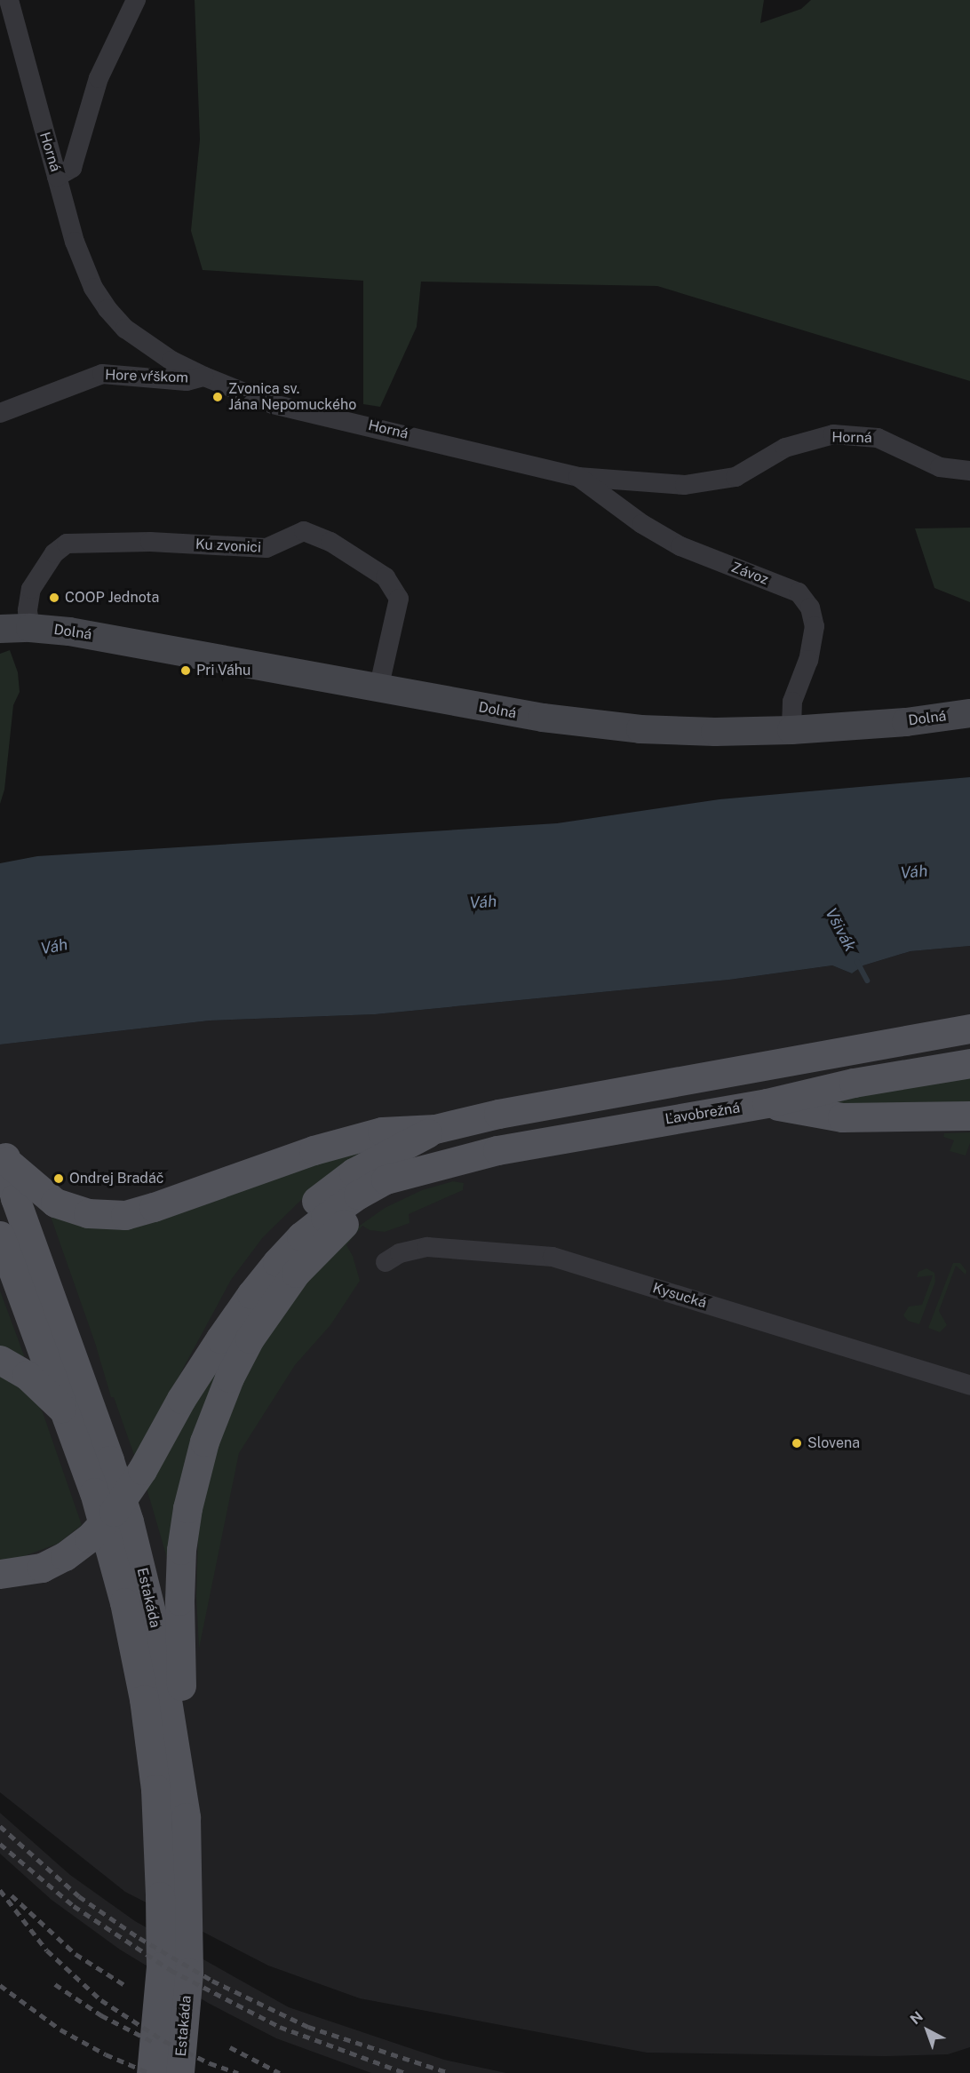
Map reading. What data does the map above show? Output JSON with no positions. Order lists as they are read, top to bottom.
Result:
{
  "streets": {
    "main road": ["Dolná", "Ľavobrežná", "Estakáda"],
    "street": [
      "Horná",
      "Hore vŕškom",
      "Ku zvonici",
      "Závoz",
      "Kysucká"
    ]
  },
  "crossings": [
    ["Horná", "Hore vŕškom"],
    ["Horná", "Závoz"],
    ["Ku zvonici", "Dolná"],
    ["Závoz", "Dolná"]
  ],
  "water": ["Váh", "Všivák"],
  "places": [
    "Zvonica sv. Jána Nepomuckého",
    "COOP Jednota",
    "Pri Váhu",
    "Ondrej Bradáč",
    "Slovena"
  ],
  "north": "top left"
}
